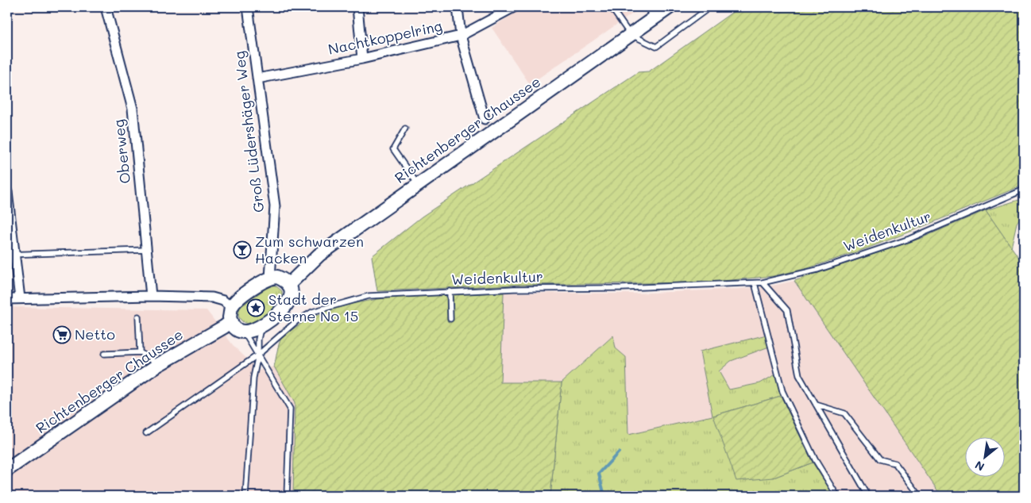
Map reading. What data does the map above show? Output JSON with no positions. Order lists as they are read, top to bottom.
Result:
{
  "streets": {
    "street": [
      "Nachtkoppelring",
      "Richtenberger Chaussee",
      "Groß Lüdershäger Weg",
      "Oberweg"
    ],
    "lane": ["Weidenkultur"]
  },
  "crossings": [
    ["Nachtkoppelring", "Groß Lüdershäger Weg"]
  ],
  "places": {
    "bar": ["Zum schwarzen Hacken"],
    "place": ["Stadt der Sterne No 15"],
    "supermarket": ["Netto"]
  },
  "north": "bottom left"
}
